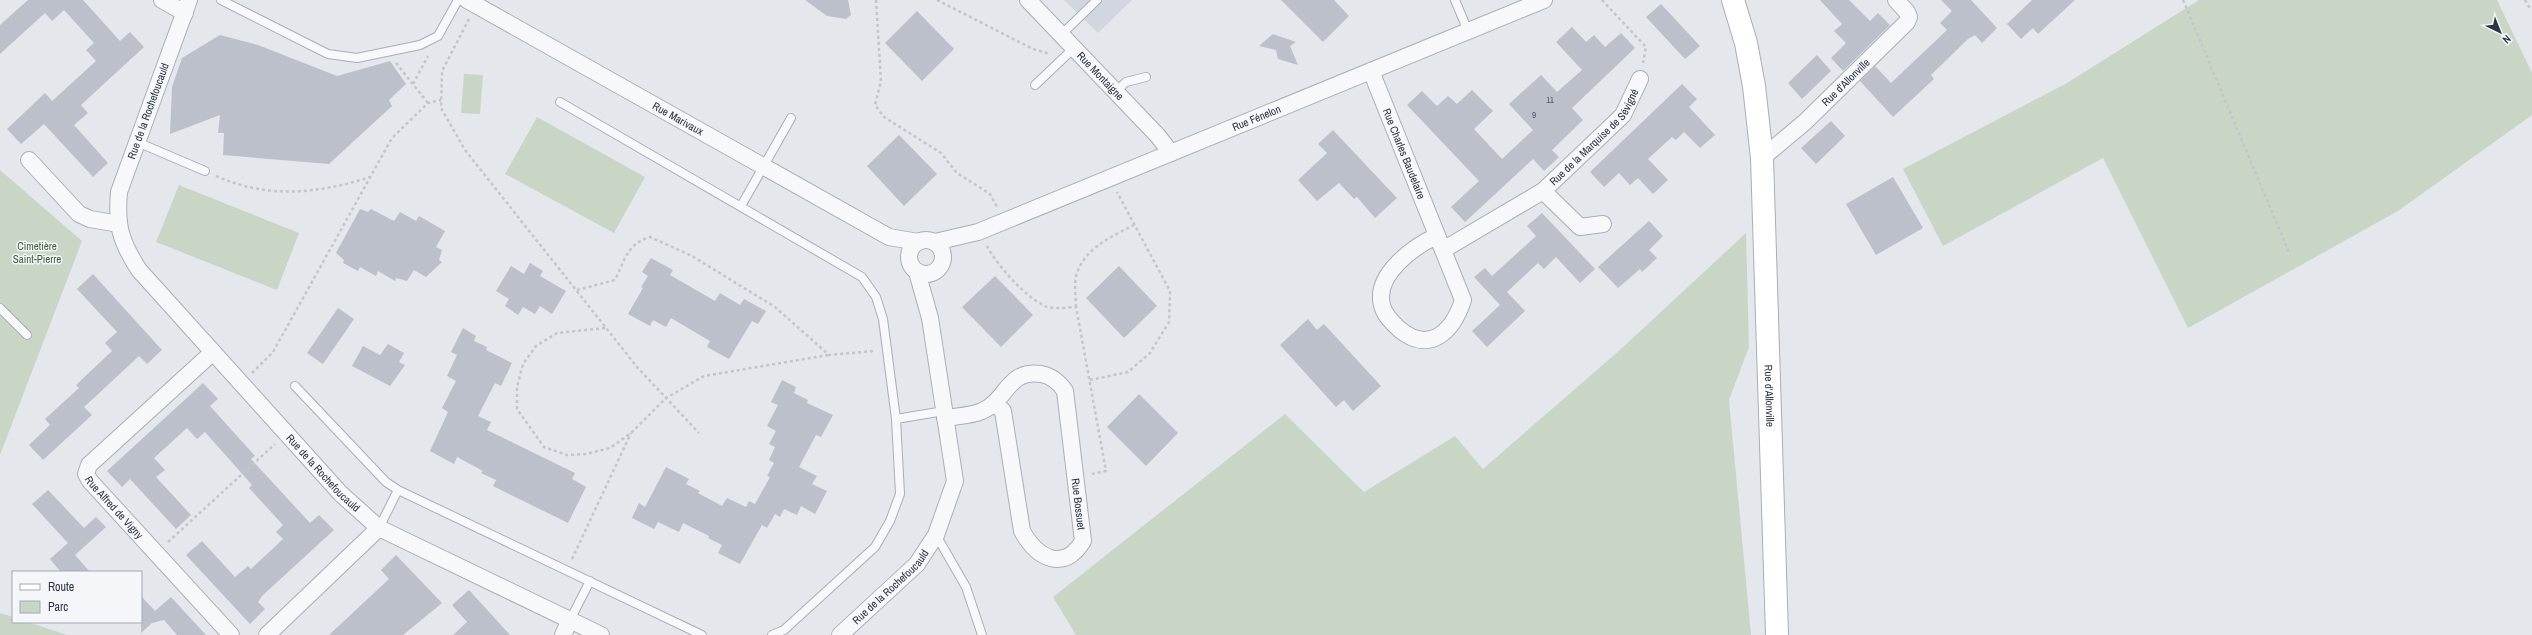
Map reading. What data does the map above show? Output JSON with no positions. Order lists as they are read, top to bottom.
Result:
{
  "streets": {
    "main road": ["Rue d'Allonville"],
    "street": [
      "Rue Montaigne",
      "Rue de la Rochefoucauld",
      "Rue Marivaux",
      "Rue Fénelon",
      "Rue de la Marquise de Sévigné",
      "Rue Charles Baudelaire",
      "Rue Bossuet",
      "Rue Alfred de Vigny"
    ]
  },
  "crossings": [
    ["Rue Montaigne", "Rue Fénelon"],
    ["Rue de la Rochefoucauld", "Rue Marivaux"],
    ["Rue de la Rochefoucauld", "Rue Fénelon"],
    ["Rue de la Rochefoucauld", "Rue Bossuet"],
    ["Rue de la Rochefoucauld", "Rue Alfred de Vigny"],
    ["Rue Marivaux", "Rue Fénelon"],
    ["Rue Fénelon", "Rue Charles Baudelaire"],
    ["Rue de la Marquise de Sévigné", "Rue Charles Baudelaire"]
  ],
  "parks": ["Cimetière Saint-Pierre"],
  "house_numbers": ["11", "9"],
  "legend": ["Route", "Parc"],
  "north": "bottom right"
}
